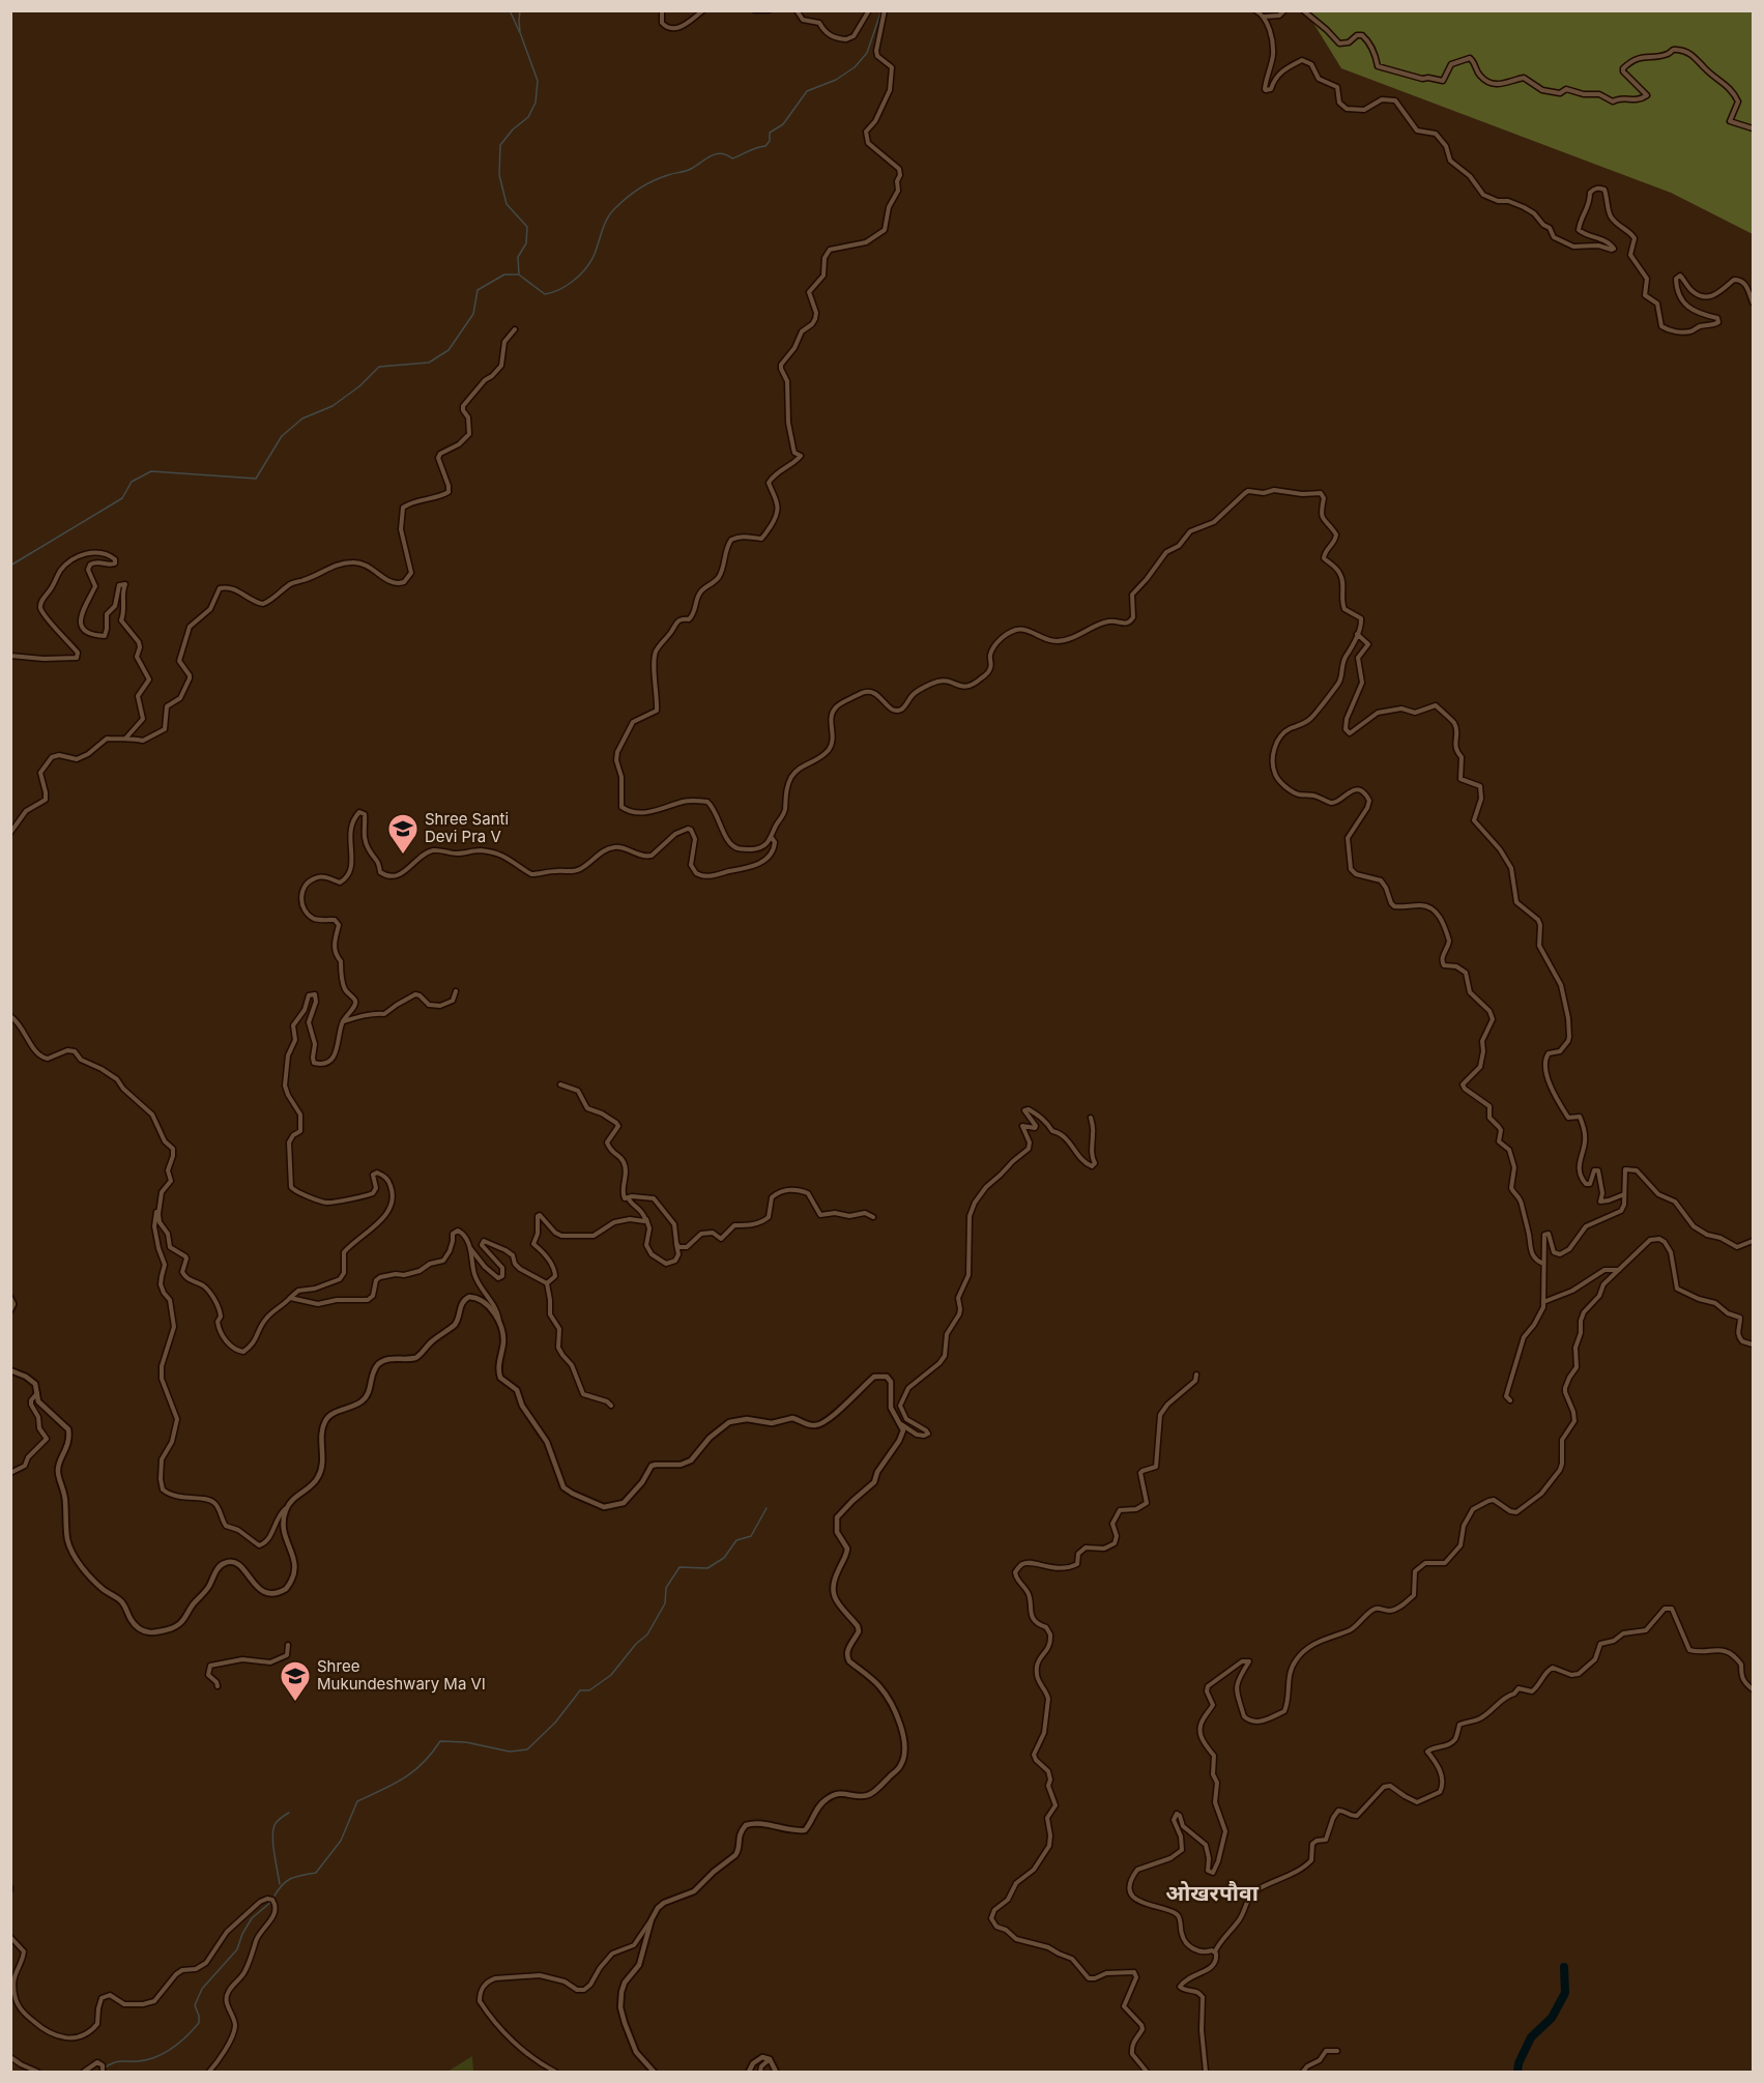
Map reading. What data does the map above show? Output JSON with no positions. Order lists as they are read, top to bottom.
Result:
{
  "districts": ["ओखरपौवा"],
  "places": {
    "school or university": ["Shree Santi Devi Pra V", "Shree Mukundeshwary Ma VI"]
  }
}
